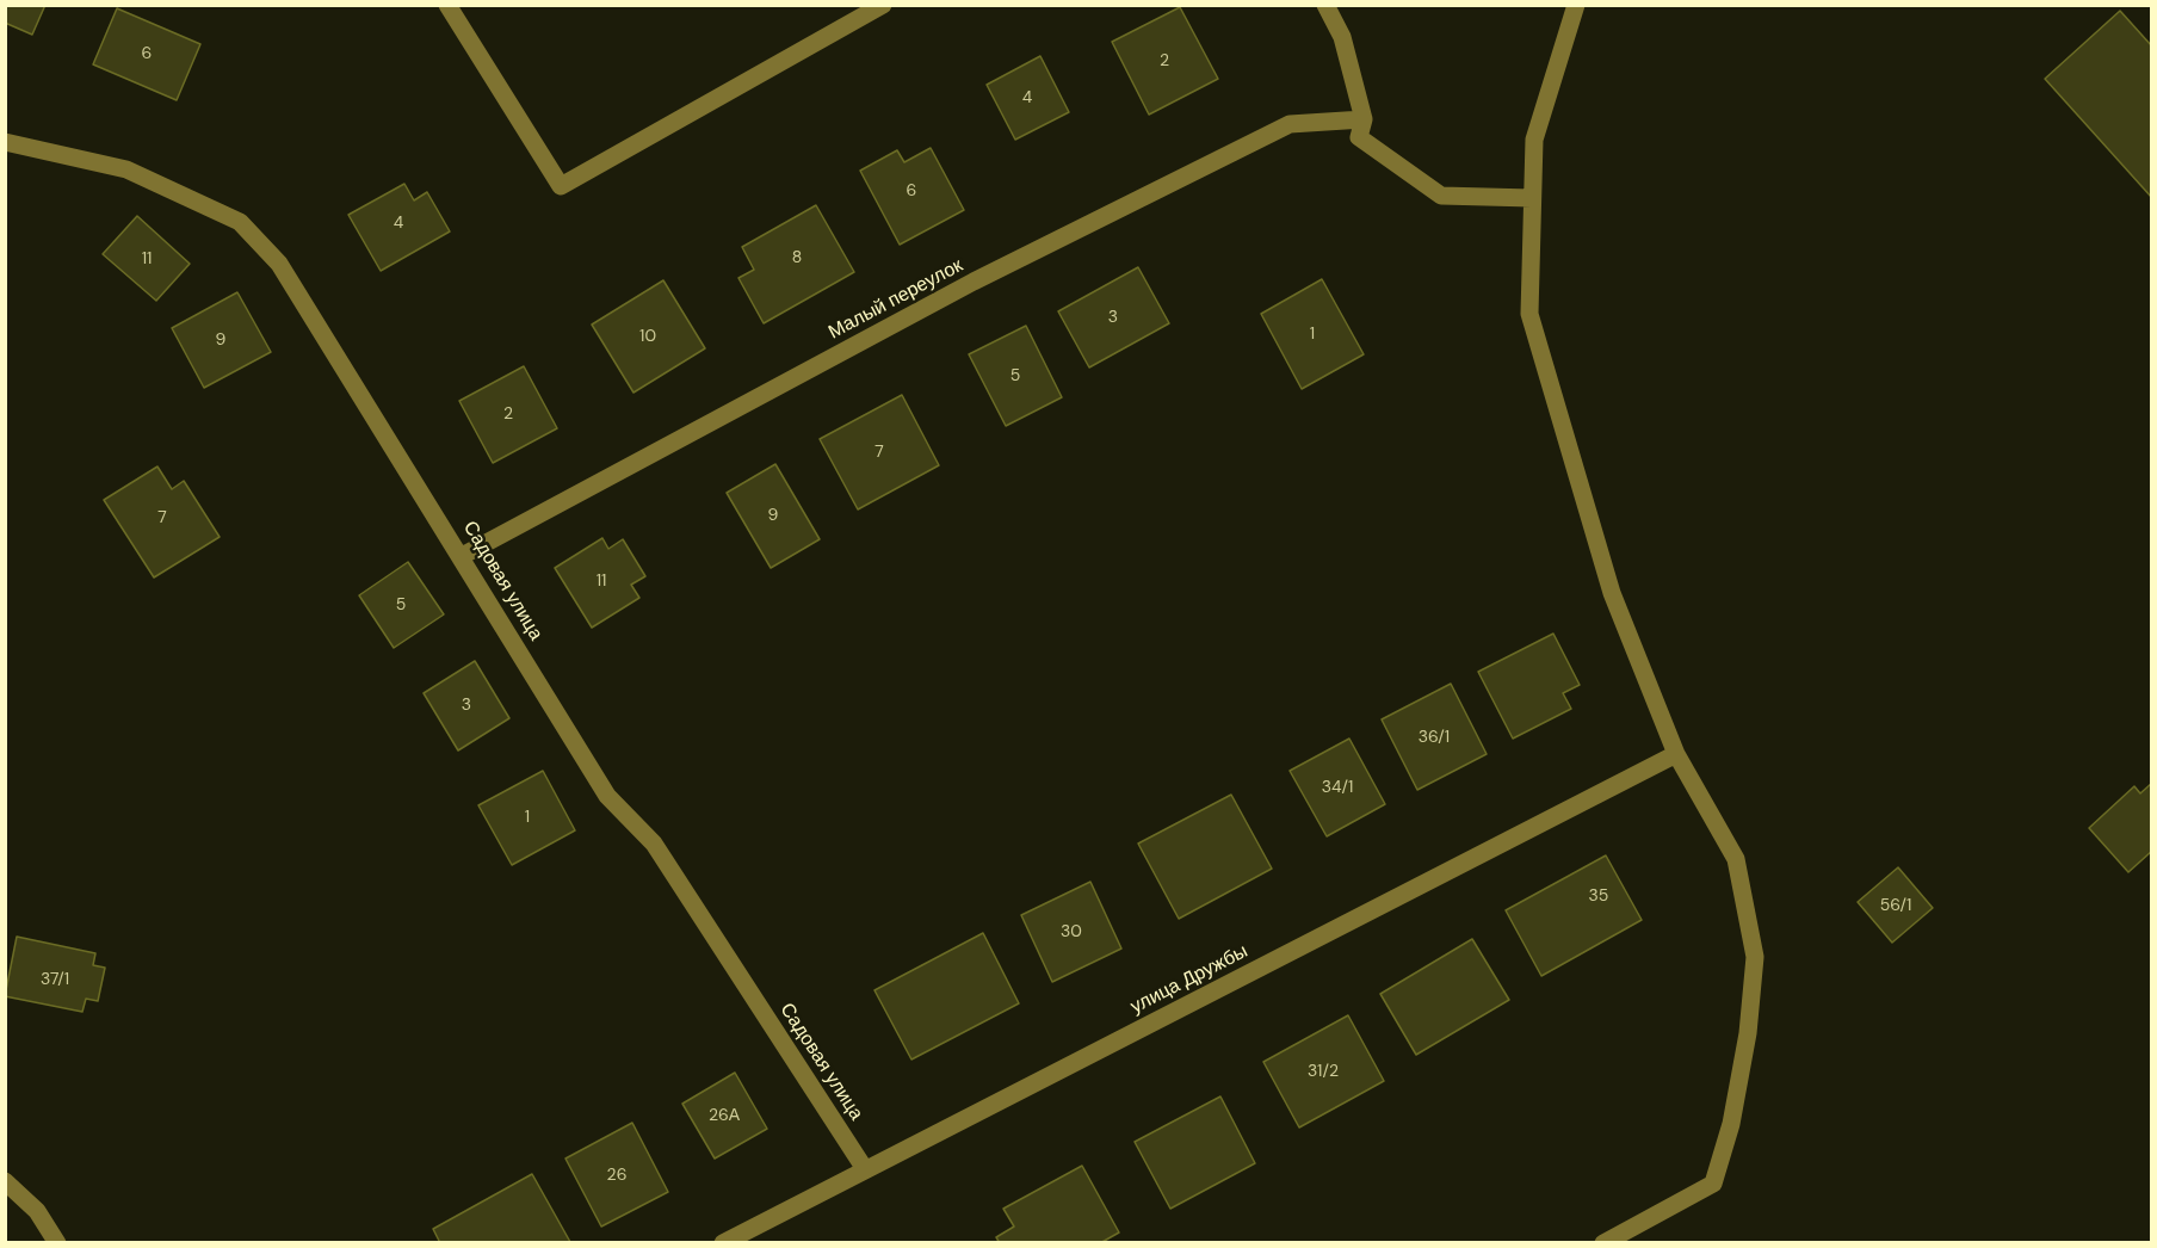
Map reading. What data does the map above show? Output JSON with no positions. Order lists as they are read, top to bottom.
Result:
{
  "streets": {
    "street": ["Малый переулок", "Садовая улица", "улица Дружбы"]
  },
  "crossings": [
    ["Малый переулок", "Садовая улица"],
    ["Садовая улица", "улица Дружбы"]
  ],
  "house_numbers": [
    "6",
    "2",
    "4",
    "6",
    "4",
    "8",
    "11",
    "3",
    "1",
    "10",
    "9",
    "5",
    "2",
    "7",
    "9",
    "7",
    "11",
    "5",
    "3",
    "36/1",
    "34/1",
    "1",
    "35",
    "56/1",
    "30",
    "37/1",
    "31/2",
    "26А",
    "26"
  ]
}
